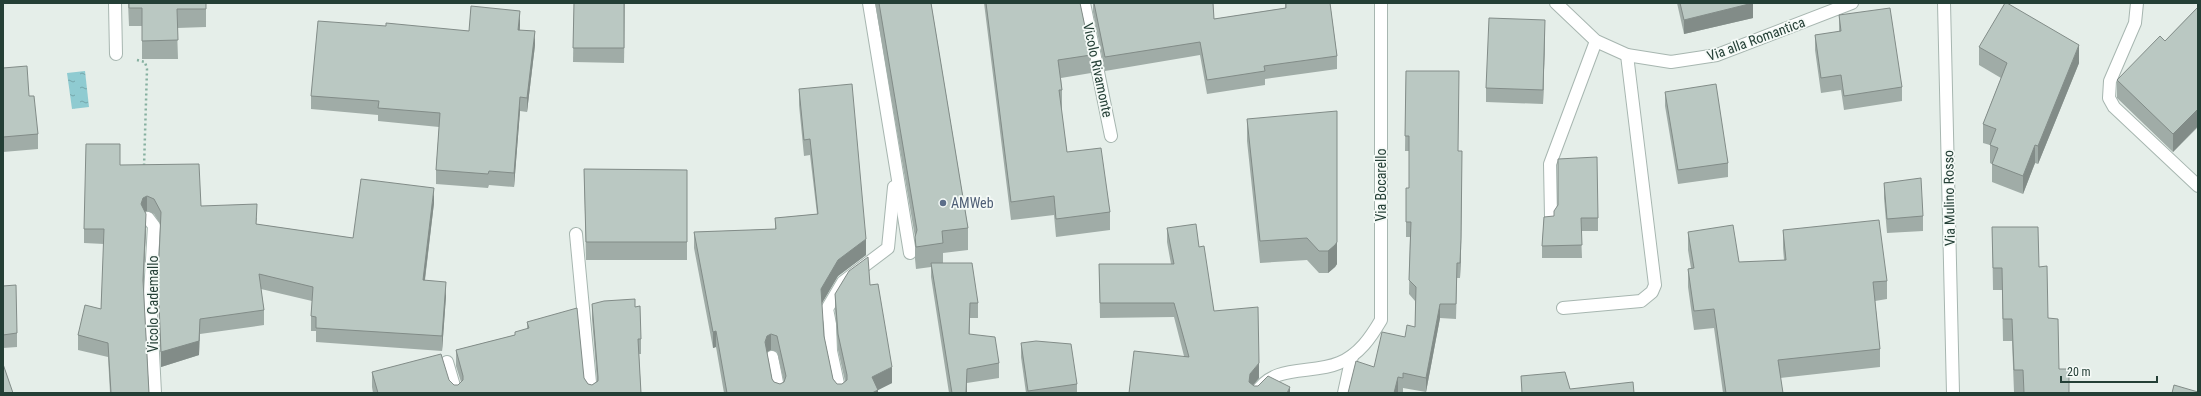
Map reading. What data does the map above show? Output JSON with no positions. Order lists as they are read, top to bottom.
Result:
{
  "streets": {
    "street": [
      "Via alla Romantica",
      "Vicolo Rivamonte",
      "Via Bocarello",
      "Via Mulino Rosso",
      "Vicolo Cademallo"
    ]
  },
  "places": ["AMWeb"],
  "scale_bar": "20 m"
}
